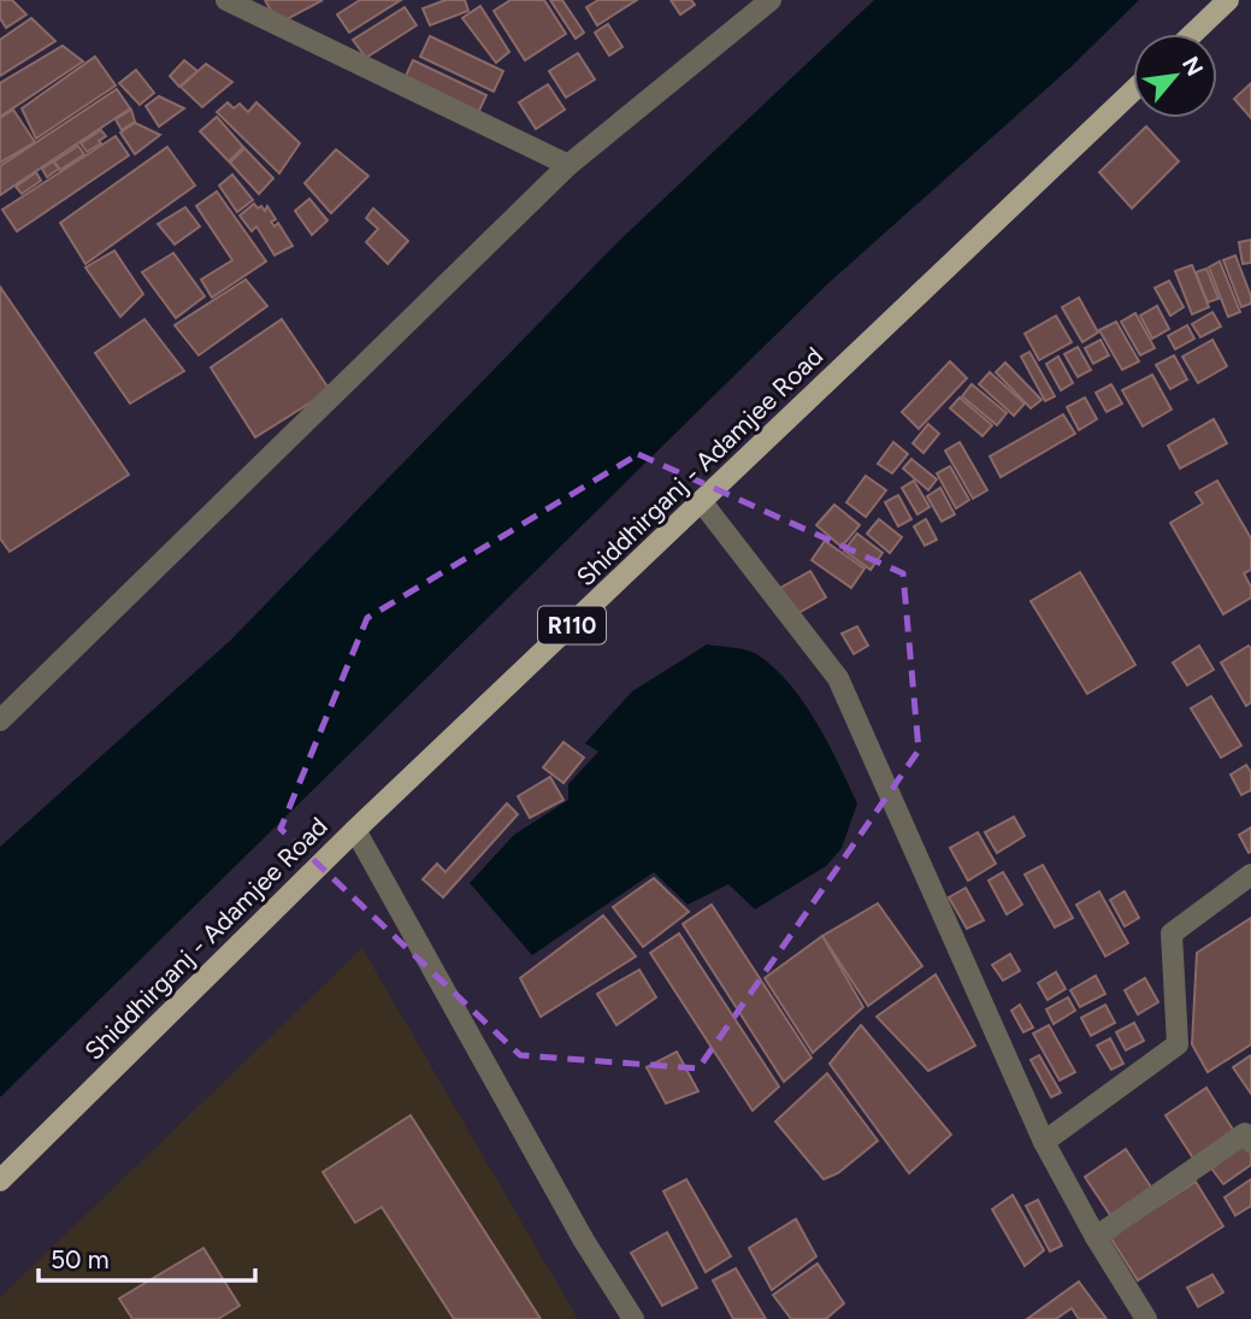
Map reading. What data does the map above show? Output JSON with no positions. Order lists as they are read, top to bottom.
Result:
{
  "streets": {
    "main road": ["Shiddhirganj - Adamjee Road", "R110"]
  },
  "scale_bar": "50 m",
  "north": "top right"
}
